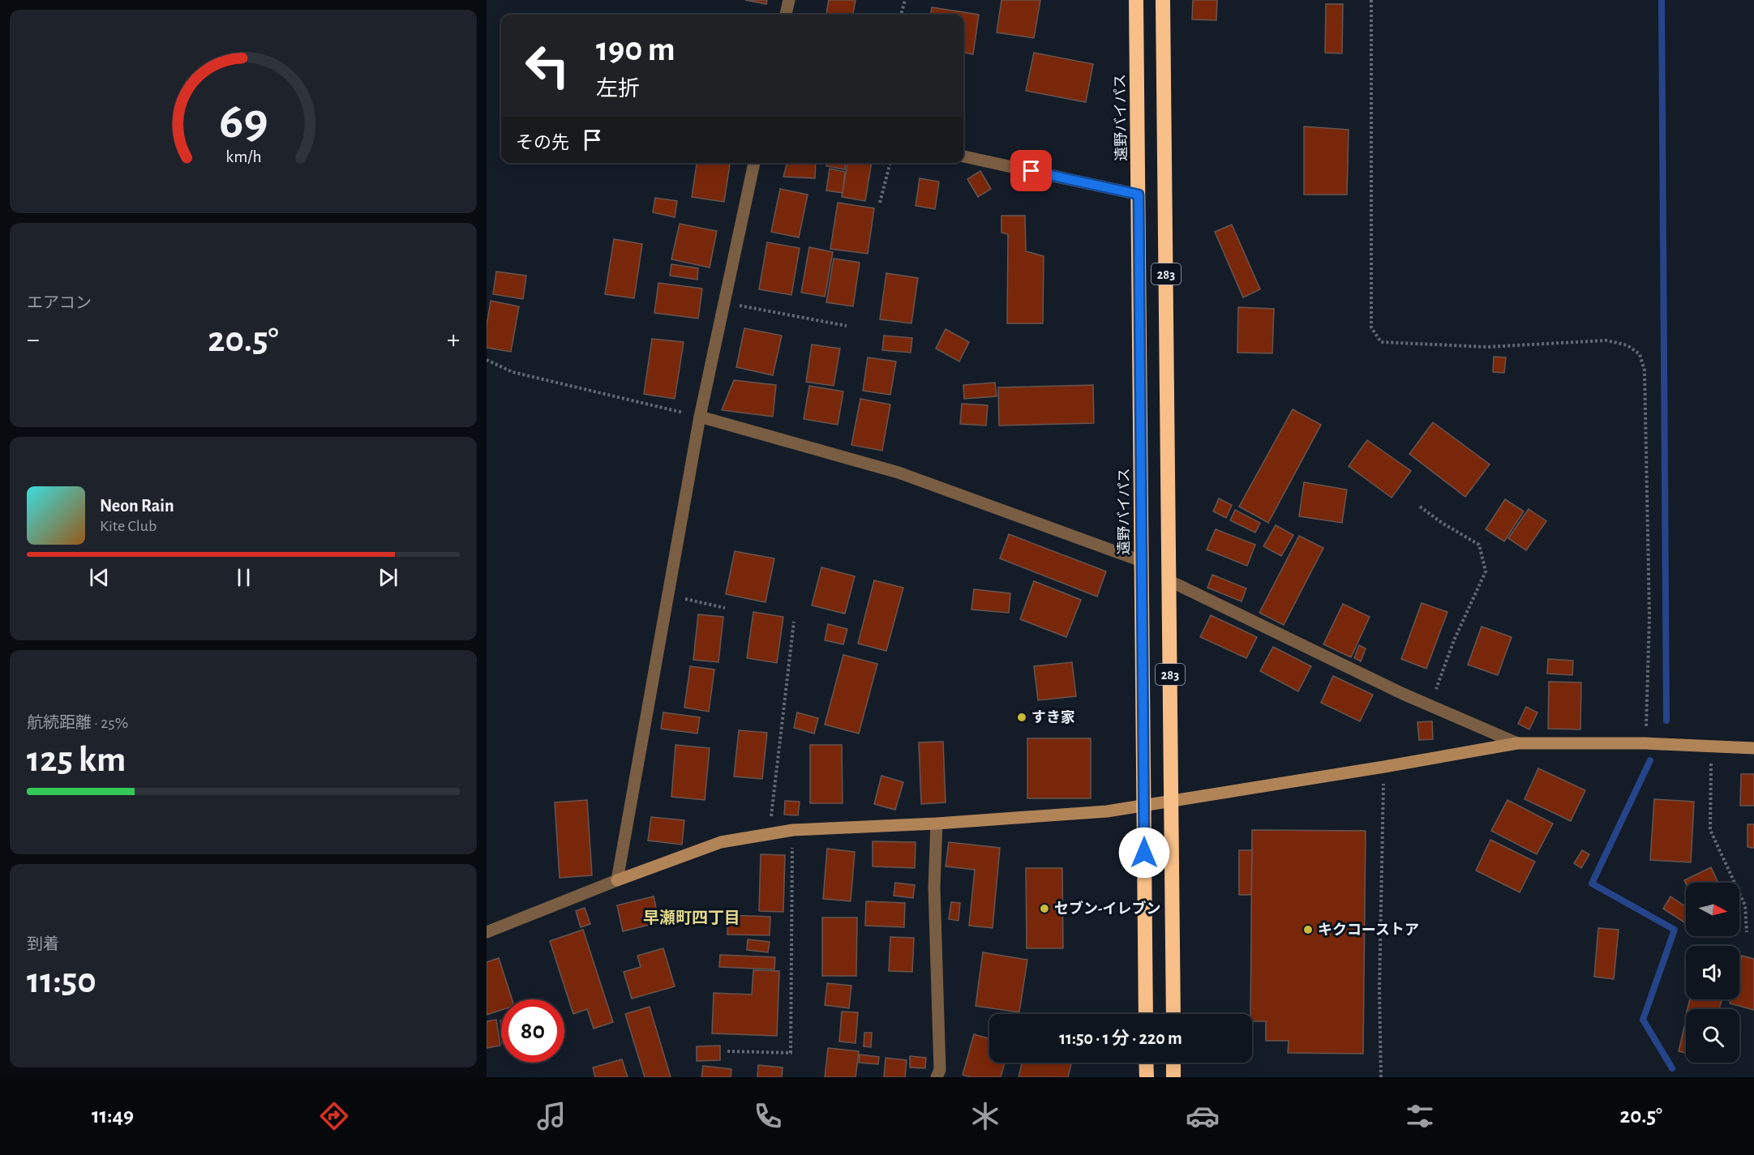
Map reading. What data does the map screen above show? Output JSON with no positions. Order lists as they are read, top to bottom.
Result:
{
  "streets": {
    "highway": ["遠野バイパス", "283"]
  },
  "districts": ["早瀬町四丁目"],
  "places": ["すき家", "セブン-イレブン", "キクコーストア"],
  "north": "right",
  "page": {
    "turn": ["190 m", "左折"],
    "then": "その先",
    "tile": [
      "エアコン",
      ["航続距離 · 25%", "125 km"],
      ["到着", "11:50"]
    ],
    "heat": ["−", "20.5°", "+"],
    "song": ["Neon Rain", "Kite Club"],
    "limit": "80",
    "trip": "11:50 · 1 分 · 220 m",
    "tabs": ["11:49", "20.5°"],
    "gauge": ["69", "km/h"]
  }
}
